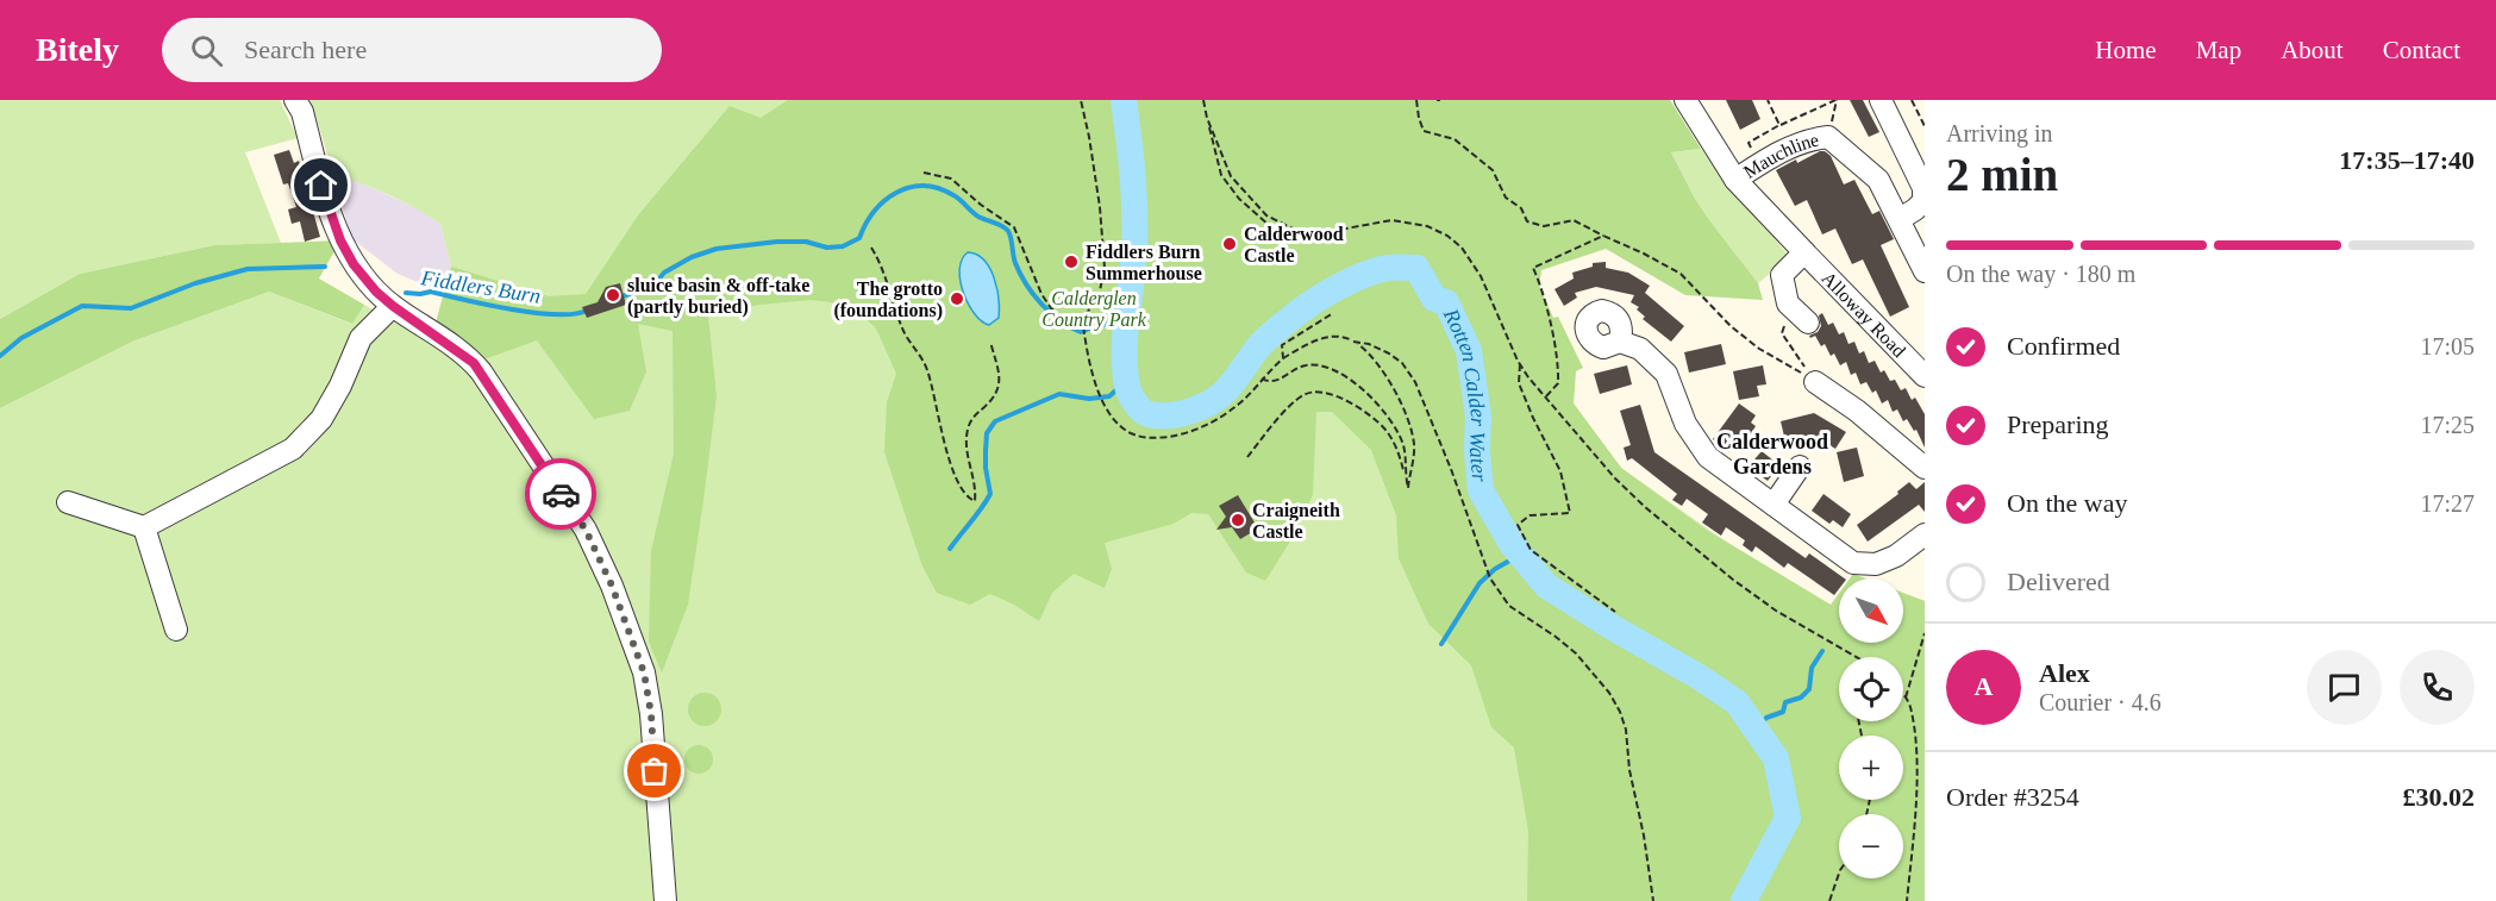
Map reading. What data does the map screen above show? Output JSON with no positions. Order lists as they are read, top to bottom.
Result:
{
  "streets": {
    "street": ["Mauchline", "Alloway Road"]
  },
  "crossings": [
    ["Mauchline", "Alloway Road"]
  ],
  "districts": ["Calderwood Gardens"],
  "water": ["Fiddlers Burn", "Rotten Calder Water"],
  "parks": ["Calderglen Country Park"],
  "places": [
    "Calderwood Castle",
    "Fiddlers Burn Summerhouse",
    "sluice basin & off-take (partly buried)",
    "The grotto (foundations)",
    "Craigneith Castle"
  ],
  "north": "bottom right",
  "page": {
    "header": "Bitely",
    "search": "Search here",
    "nav": [
      "Home",
      "Map",
      "About",
      "Contact"
    ],
    "heading": ["2 min", "Arriving in", "17:35–17:40"],
    "panel": [
      "Alex",
      "Courier · 4.6",
      "Order #3254",
      "£30.02"
    ],
    "bar": "On the way · 180 m",
    "list": [
      ["Confirmed", "17:05"],
      ["Preparing", "17:25"],
      ["On the way", "17:27"],
      "Delivered"
    ],
    "map_buttons": ["+", "−"],
    "round": "A"
  }
}
